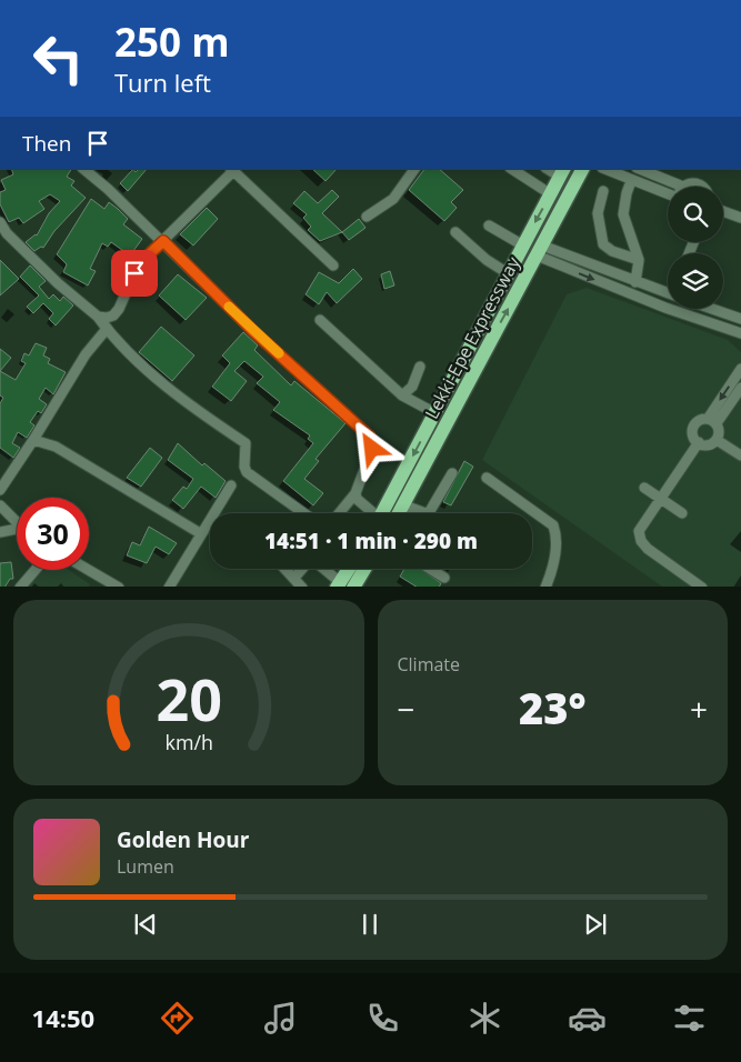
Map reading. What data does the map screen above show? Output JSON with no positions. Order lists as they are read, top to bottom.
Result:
{
  "streets": {
    "highway": ["Lekki-Epe Expressway"]
  },
  "page": {
    "turn": ["250 m", "Turn left"],
    "then": "Then",
    "limit": "30",
    "trip": "14:51 · 1 min · 290 m",
    "tile": "Climate",
    "heat": ["−", "23°", "+"],
    "song": ["Golden Hour", "Lumen"],
    "tabs": "14:50",
    "gauge": ["20", "km/h"]
  }
}
